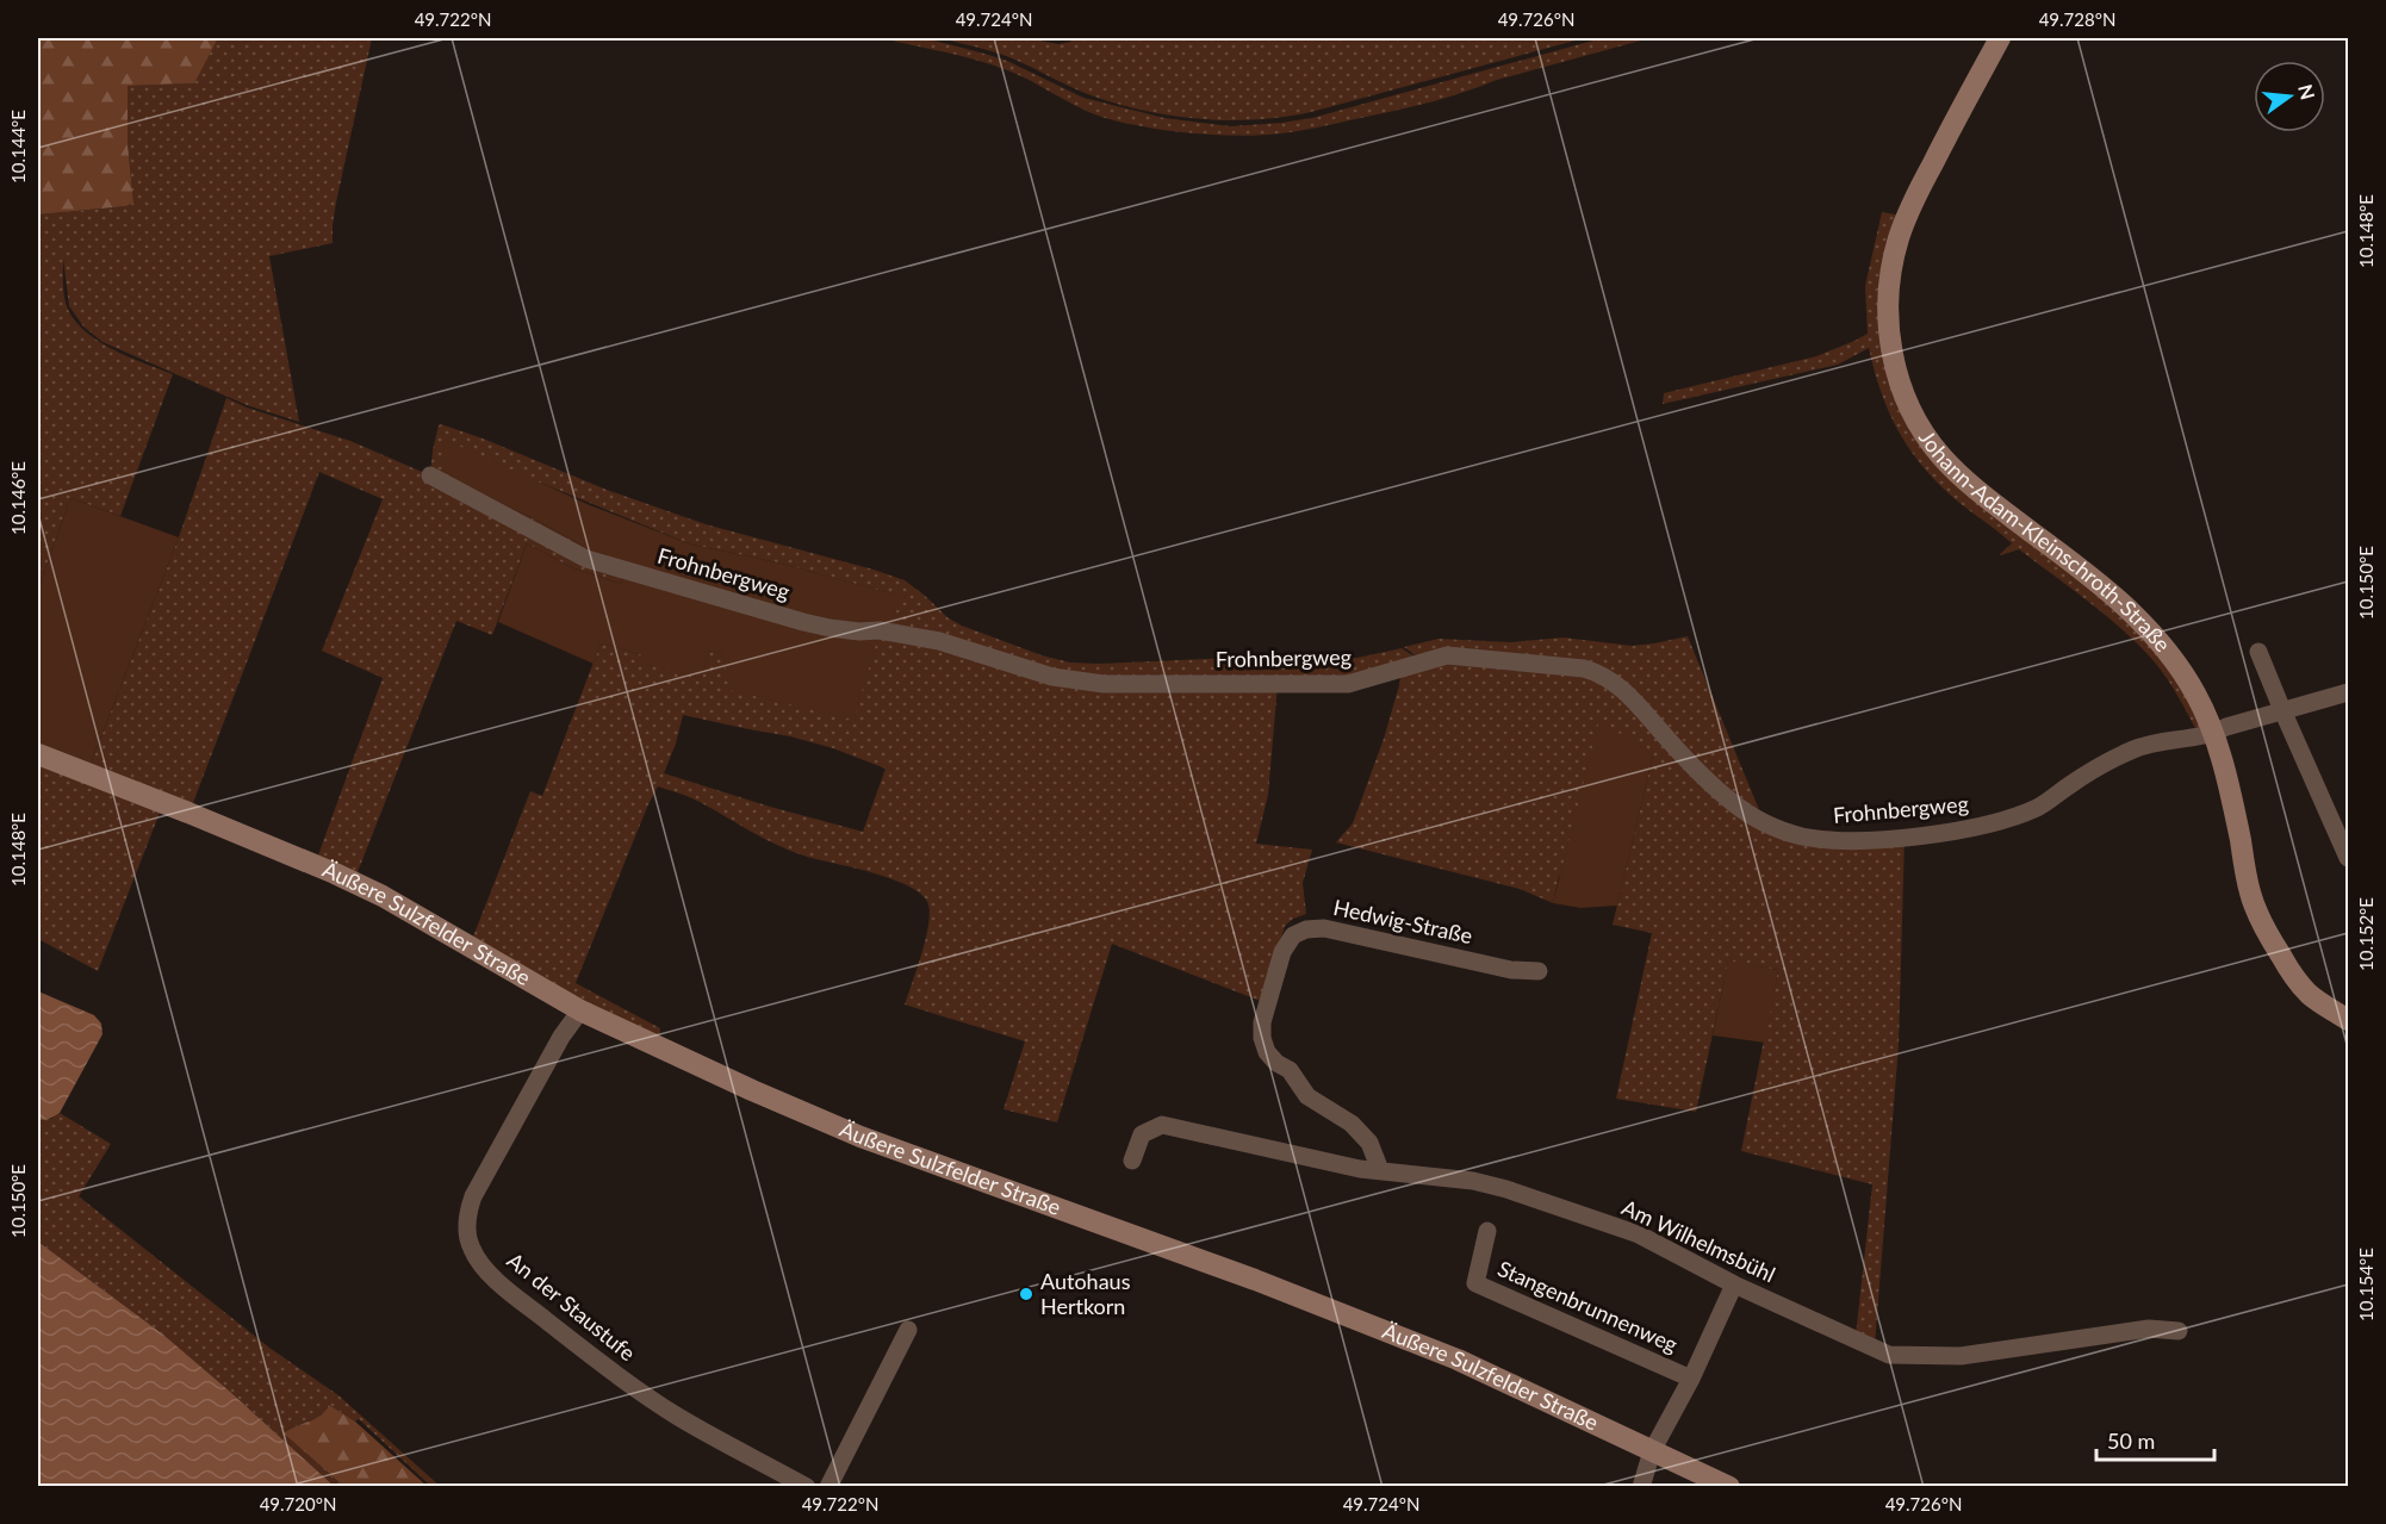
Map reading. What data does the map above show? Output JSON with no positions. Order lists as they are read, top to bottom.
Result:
{
  "streets": {
    "main road": ["Johann-Adam-Kleinschroth-Straße", "Äußere Sulzfelder Straße"],
    "street": [
      "Frohnbergweg",
      "Hedwig-Straße",
      "Am Wilhelmsbühl",
      "An der Staustufe",
      "Stangenbrunnenweg"
    ]
  },
  "crossings": [
    ["Johann-Adam-Kleinschroth-Straße", "Frohnbergweg"],
    ["Hedwig-Straße", "Am Wilhelmsbühl"],
    ["Äußere Sulzfelder Straße", "An der Staustufe"],
    ["Äußere Sulzfelder Straße", "Stangenbrunnenweg"],
    ["Am Wilhelmsbühl", "Stangenbrunnenweg"]
  ],
  "places": ["Autohaus Hertkorn"],
  "scale_bar": "50 m",
  "north": "right",
  "coordinates": [
    "49.722°N",
    "49.724°N",
    "49.726°N",
    "49.728°N",
    "10.144°E",
    "10.148°E",
    "10.146°E",
    "10.150°E",
    "10.152°E",
    "10.154°E",
    "49.720°N"
  ]
}
